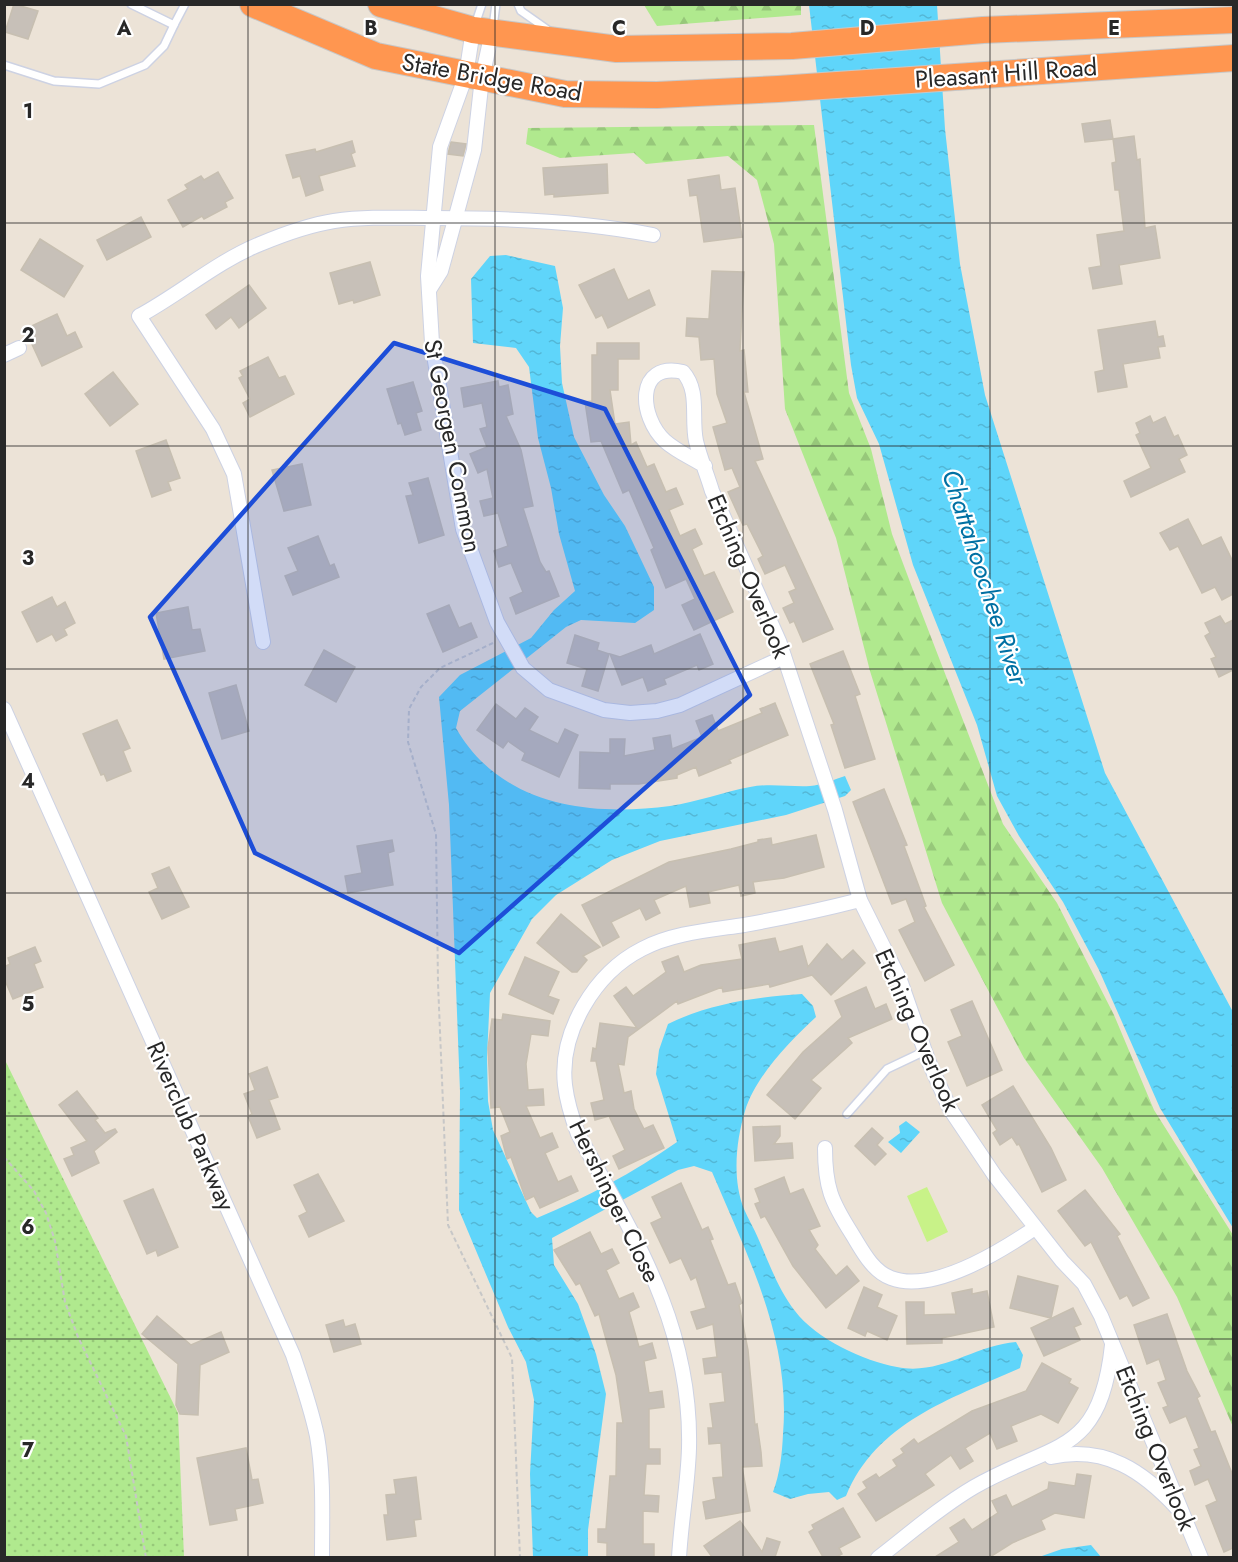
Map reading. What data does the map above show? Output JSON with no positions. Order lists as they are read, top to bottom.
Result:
{
  "streets": {
    "highway": ["Pleasant Hill Road", "State Bridge Road"],
    "street": [
      "St Georgen Common",
      "Etching Overlook",
      "Riverclub Parkway",
      "Hershinger Close"
    ]
  },
  "crossings": [
    ["Pleasant Hill Road", "State Bridge Road"],
    ["State Bridge Road", "St Georgen Common"],
    ["St Georgen Common", "Etching Overlook"],
    ["Etching Overlook", "Hershinger Close"]
  ],
  "water": ["Chattahoochee River"],
  "grid": {
    "columns": [
      "A",
      "B",
      "C",
      "D",
      "E"
    ],
    "rows": [
      "1",
      "2",
      "3",
      "4",
      "5",
      "6",
      "7"
    ]
  }
}
